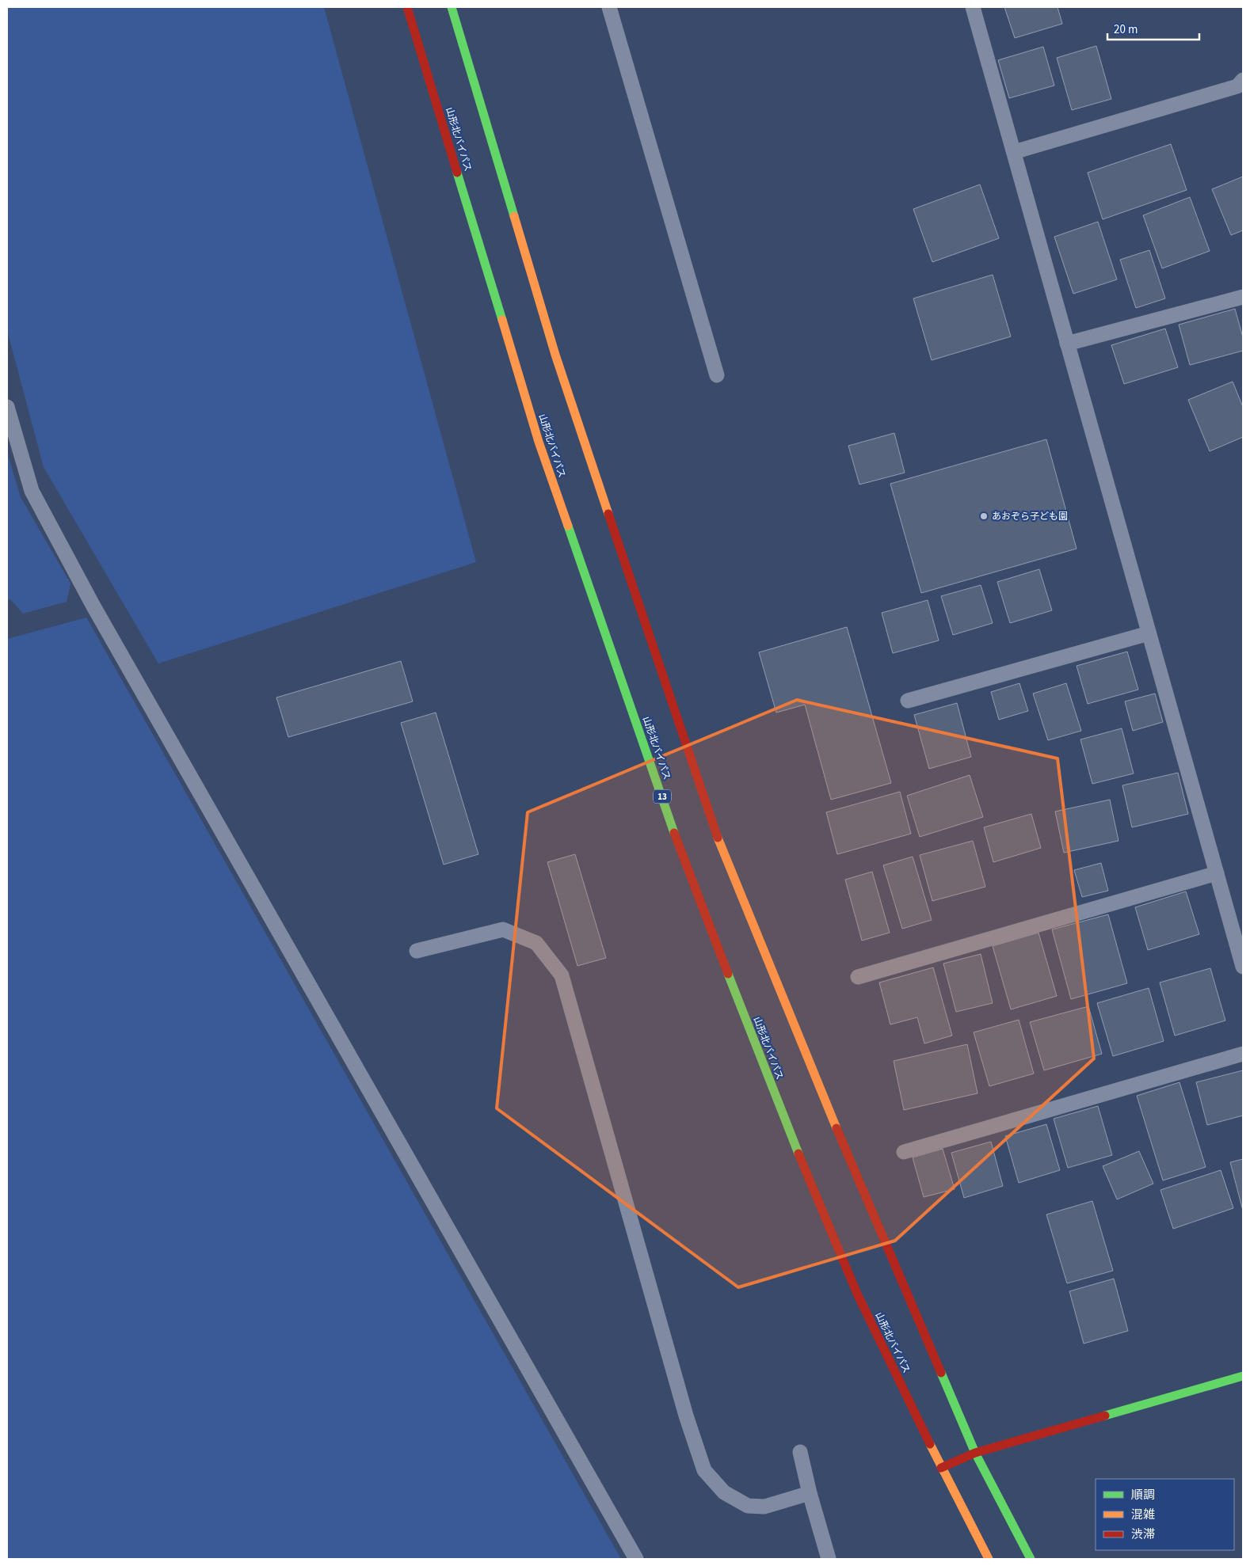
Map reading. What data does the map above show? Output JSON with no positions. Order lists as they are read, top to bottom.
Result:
{
  "streets": {
    "main road": ["山形北バイパス", "13"]
  },
  "places": ["あおぞら子ども園"],
  "legend": ["順調", "混雑", "渋滞"],
  "scale_bar": "20 m"
}
